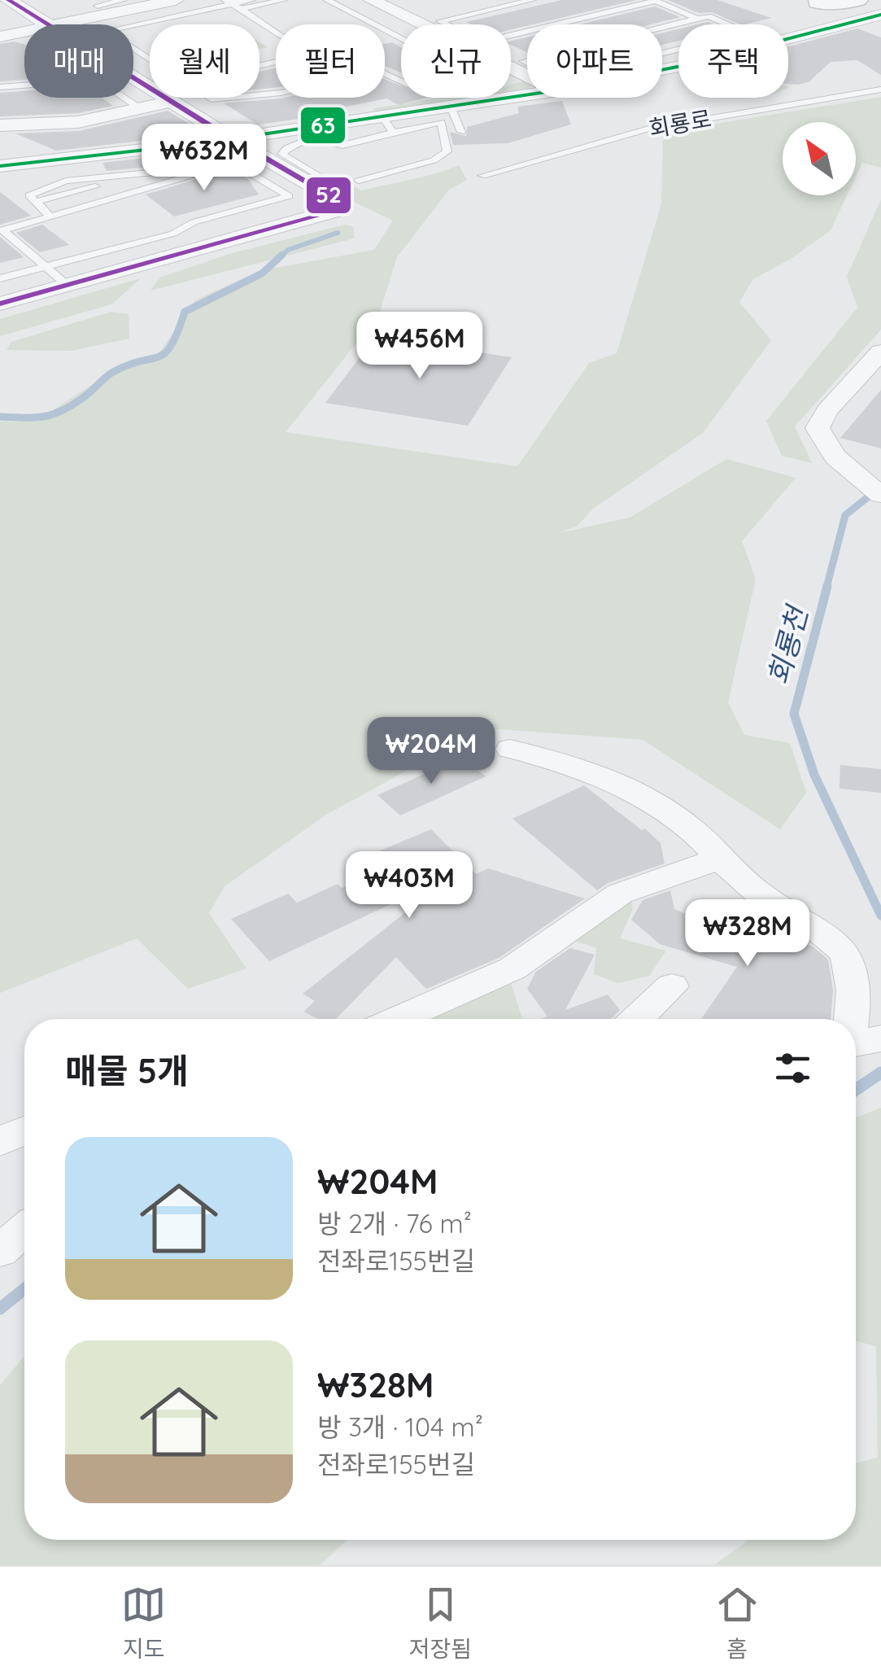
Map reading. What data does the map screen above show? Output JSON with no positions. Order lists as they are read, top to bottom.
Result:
{
  "streets": {
    "lane": ["회룡로"]
  },
  "water": ["회룡천"],
  "lines": ["transit line 52", "transit line 63"],
  "north": "top left",
  "page": {
    "chip": [
      "매매",
      "월세",
      "필터",
      "신규",
      "아파트",
      "주택"
    ],
    "price": [
      "₩632M",
      "₩456M",
      "₩204M",
      "₩403M",
      "₩328M"
    ],
    "heading": "매물 5개",
    "list": [
      {
        "name": "₩204M",
        "note": "방 2개 · 76 m² · 전좌로155번길"
      },
      {
        "name": "₩328M",
        "note": "방 3개 · 104 m² · 전좌로155번길"
      }
    ],
    "tabs": ["지도", "저장됨", "홈"]
  }
}
